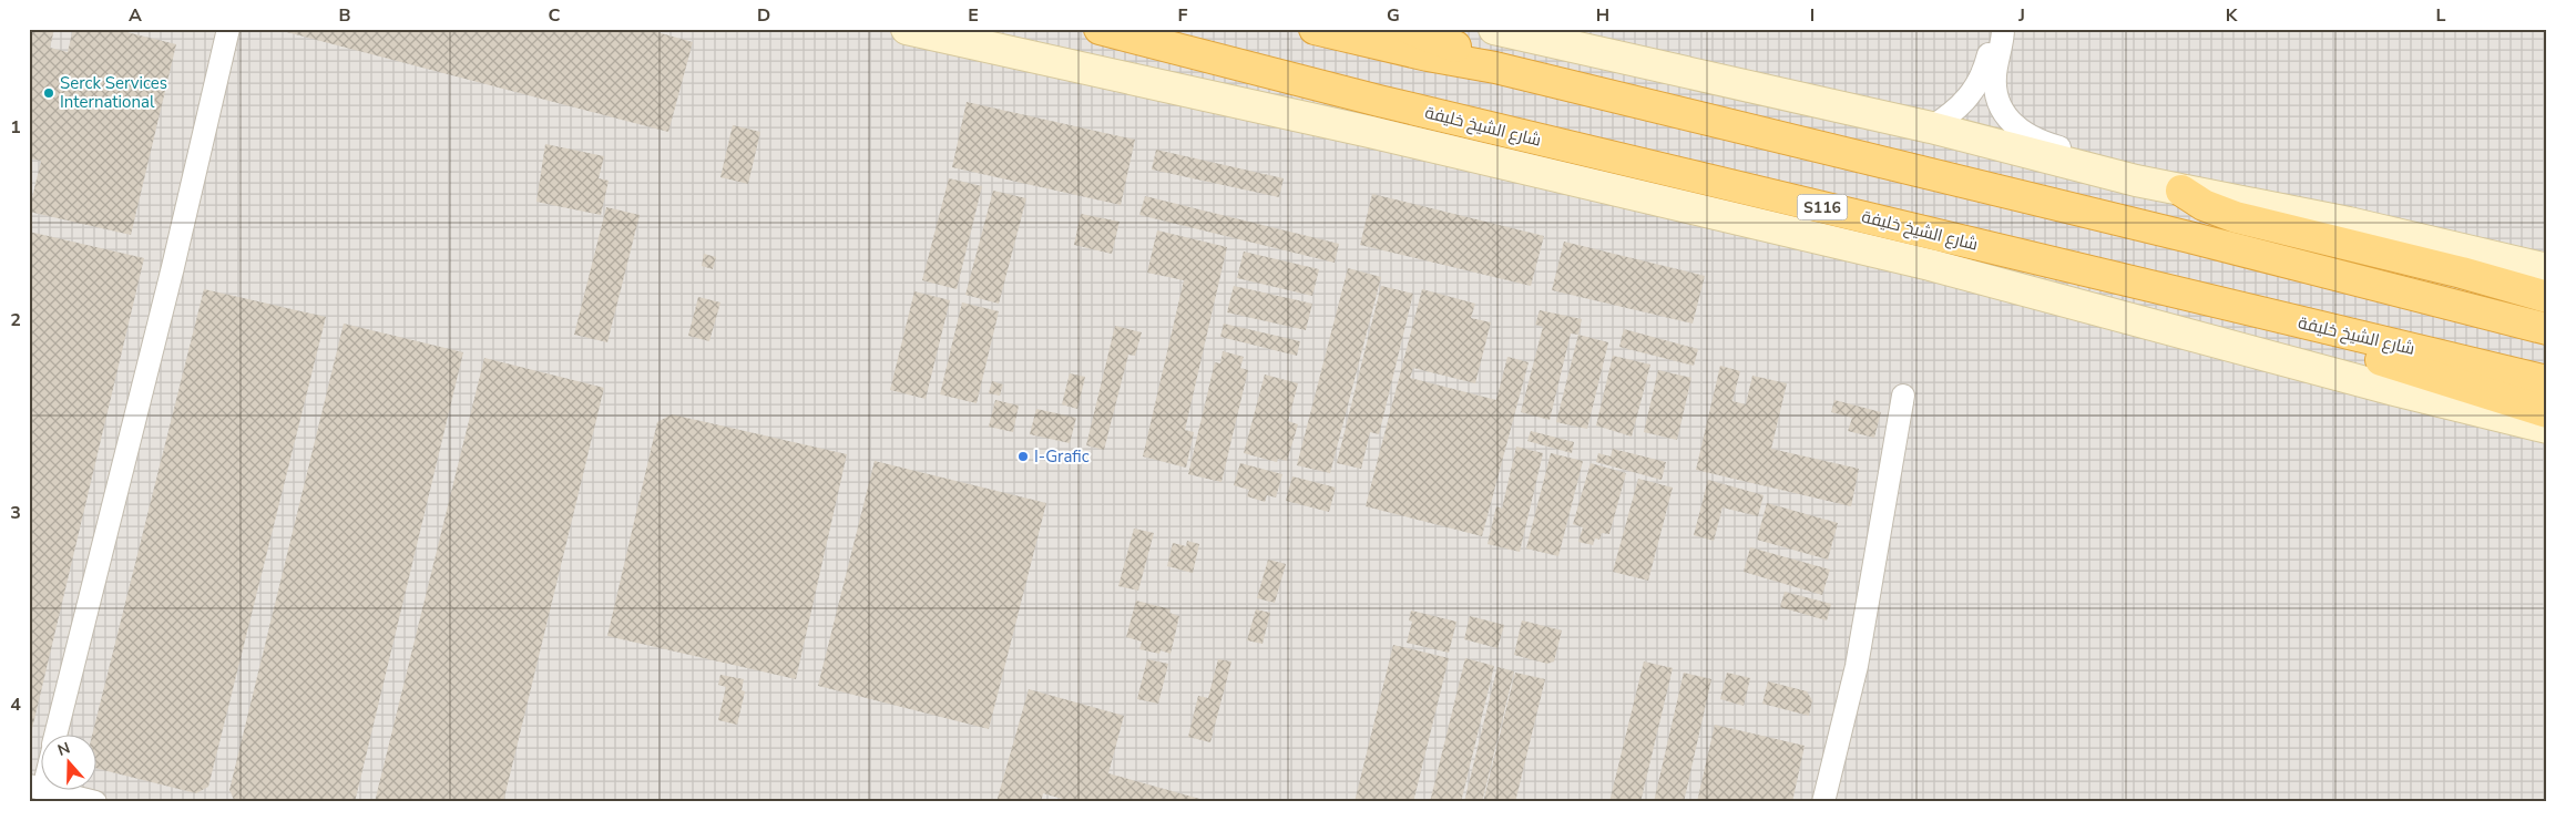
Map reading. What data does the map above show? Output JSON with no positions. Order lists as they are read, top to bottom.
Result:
{
  "streets": {
    "highway": ["شارع الشيخ خليفة", "S116"]
  },
  "places": ["Serck Services International", "I-Grafic"],
  "north": "top",
  "grid": {
    "columns": [
      "A",
      "B",
      "C",
      "D",
      "E",
      "F",
      "G",
      "H",
      "I",
      "J",
      "K",
      "L"
    ],
    "rows": [
      "1",
      "2",
      "3",
      "4"
    ]
  }
}
